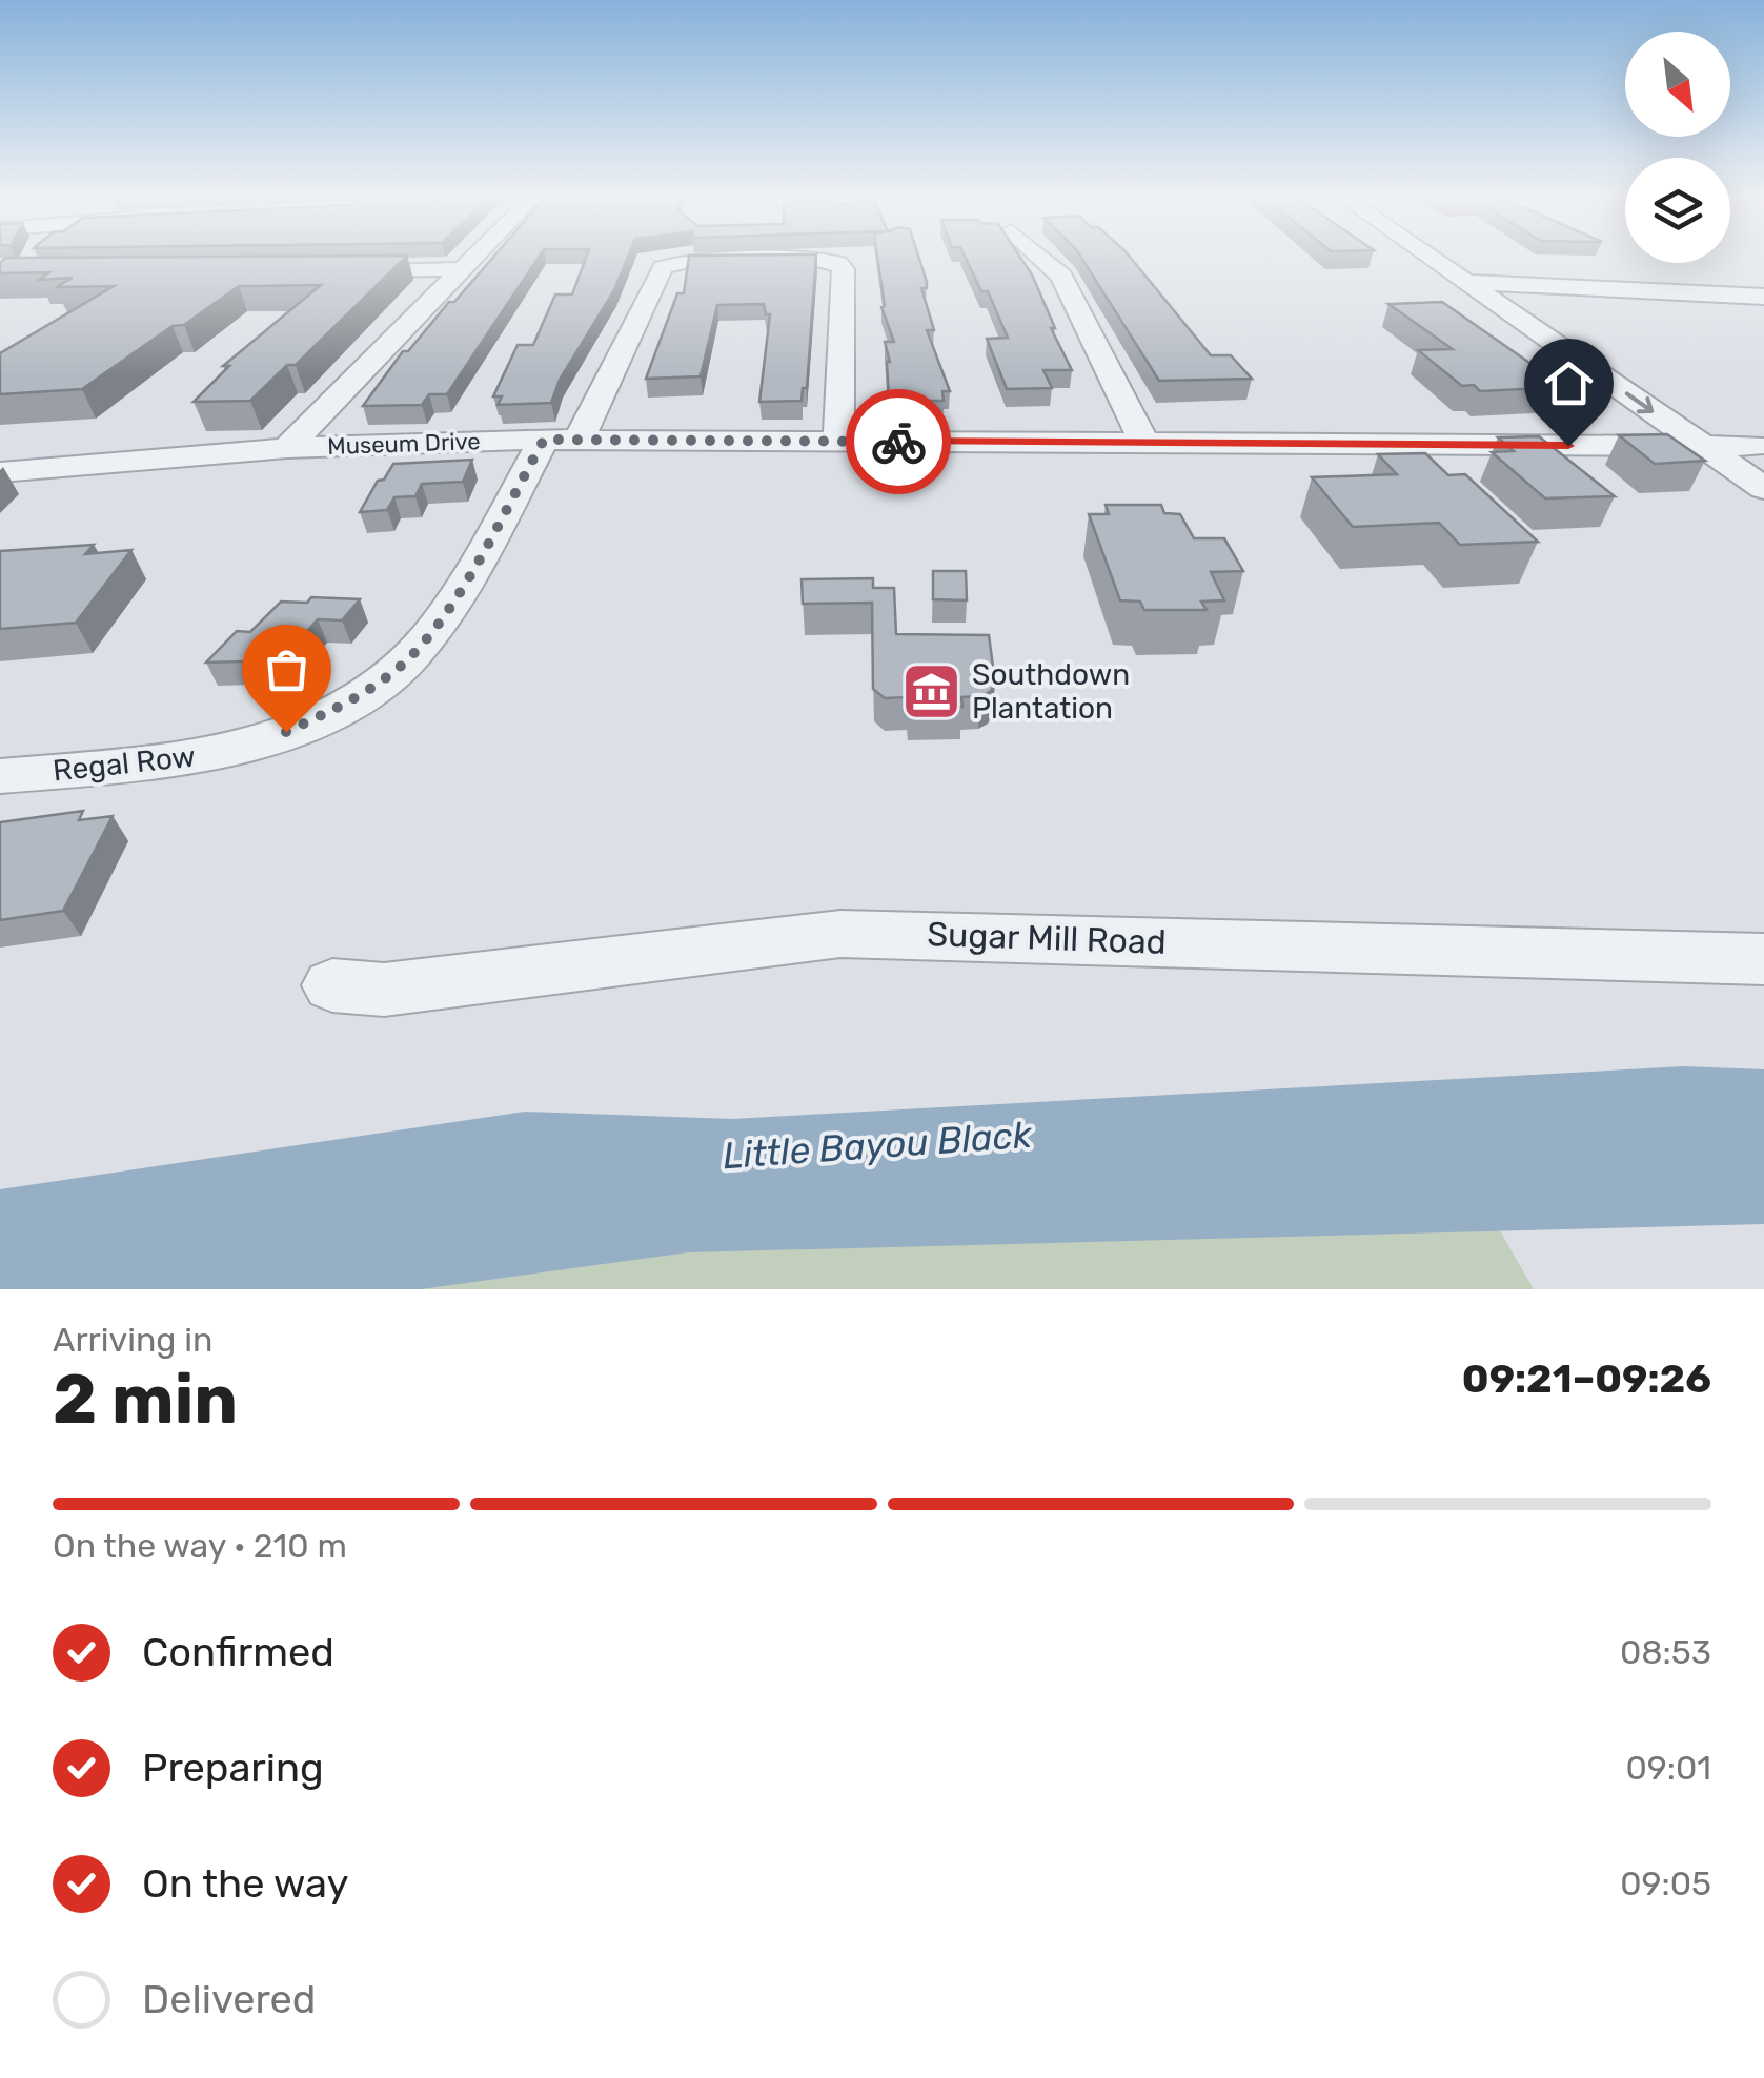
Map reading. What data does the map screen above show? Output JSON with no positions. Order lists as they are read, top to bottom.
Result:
{
  "streets": {
    "street": ["Museum Drive", "Regal Row", "Sugar Mill Road"]
  },
  "crossings": [
    ["Museum Drive", "Regal Row"]
  ],
  "water": ["Little Bayou Black"],
  "places": {
    "museum": ["Southdown Plantation"]
  },
  "north": "bottom right",
  "page": {
    "heading": ["2 min", "Arriving in", "09:21–09:26"],
    "bar": "On the way · 210 m",
    "list": [
      ["Confirmed", "08:53"],
      ["Preparing", "09:01"],
      ["On the way", "09:05"],
      "Delivered"
    ]
  }
}
